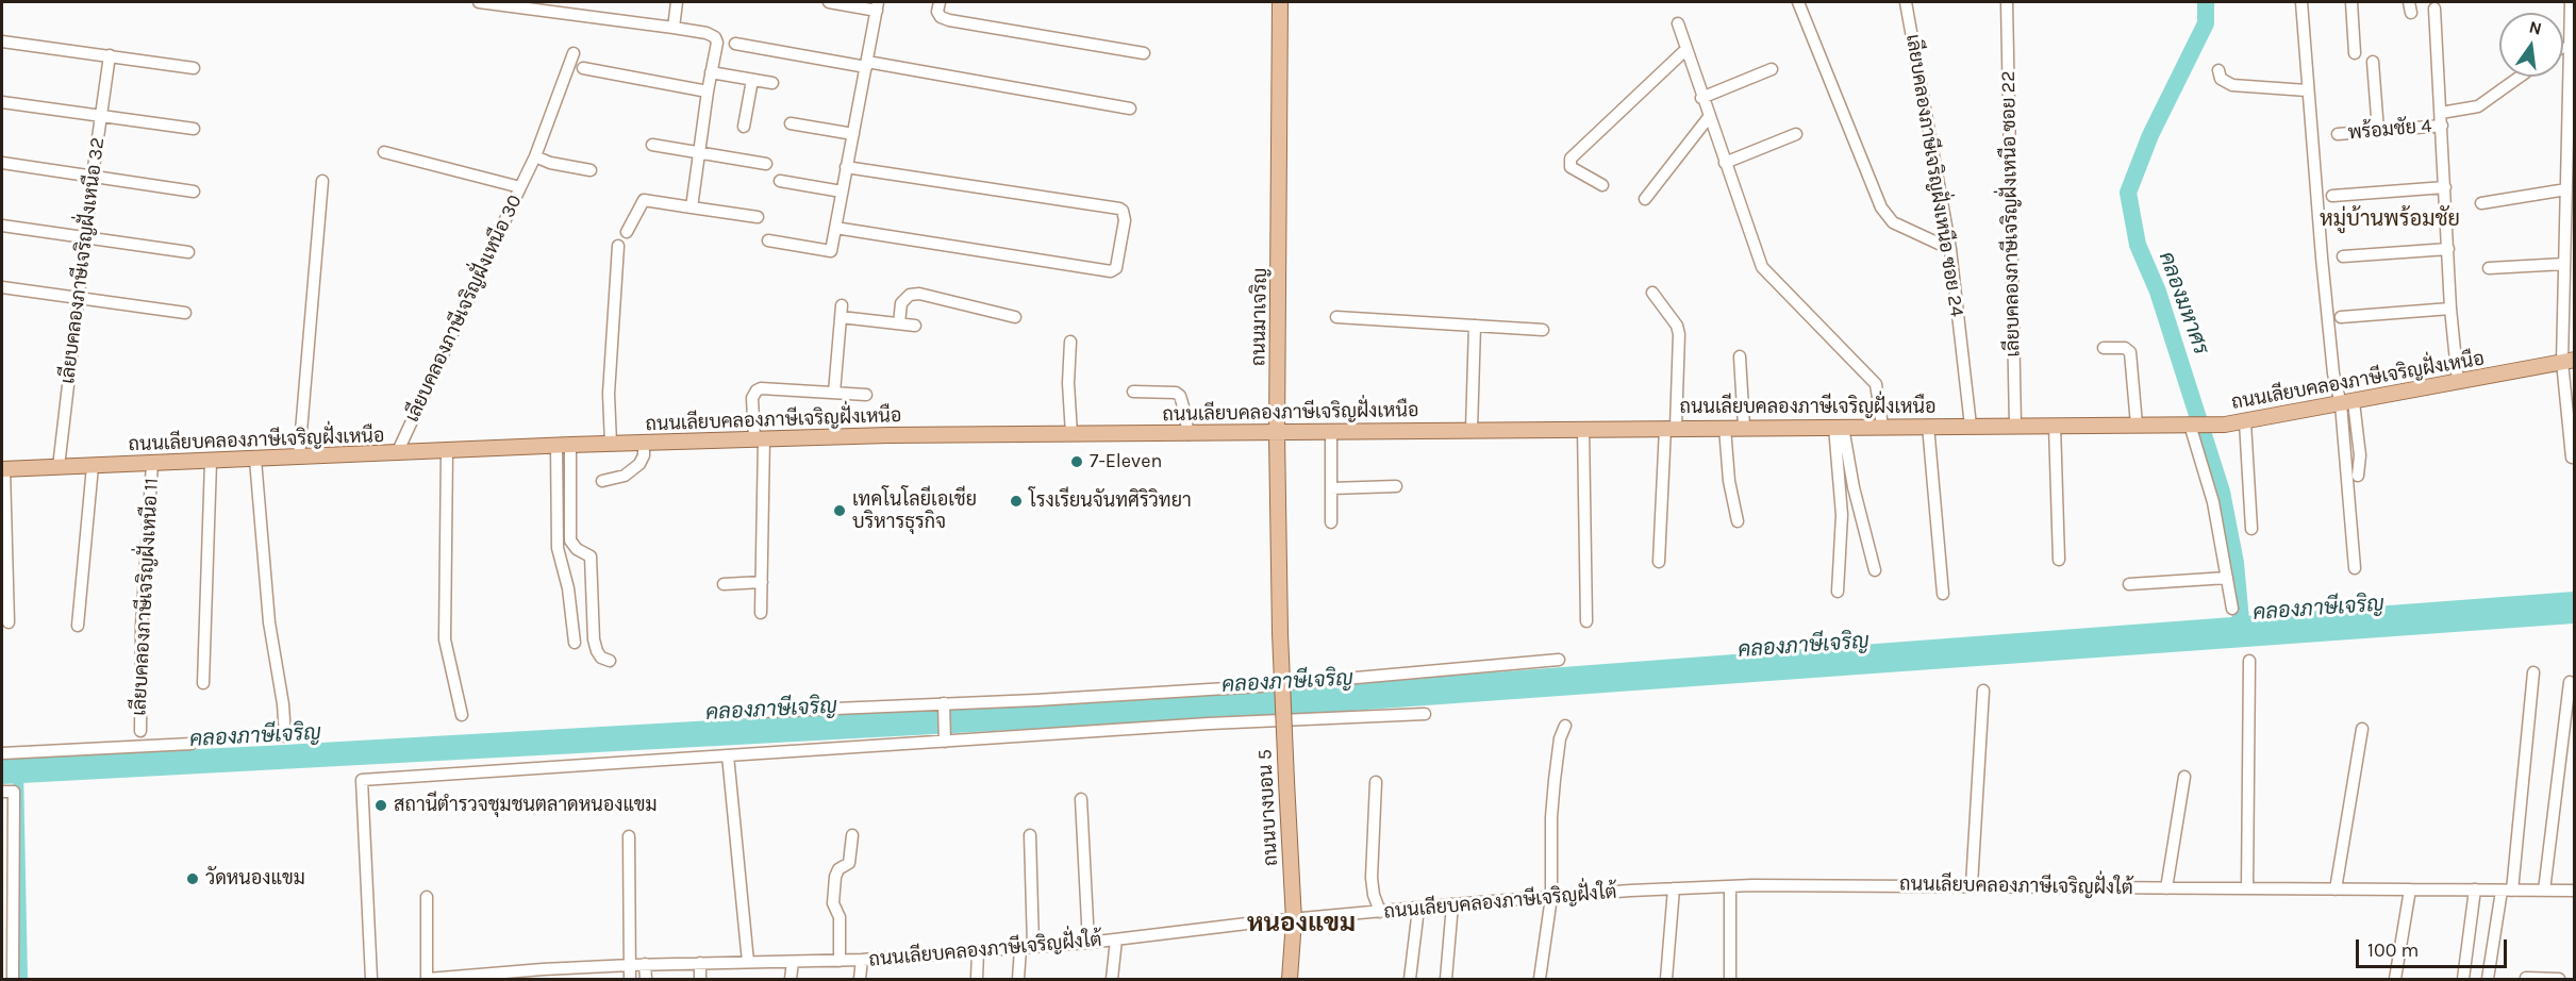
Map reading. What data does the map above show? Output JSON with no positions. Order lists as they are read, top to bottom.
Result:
{
  "streets": {
    "main road": ["ถนนมาเจริญ", "ถนนเลียบคลองภาษีเจริญฝั่งเหนือ", "ถนนบางบอน 5"],
    "street": [
      "พร้อมชัย 4",
      "เลียบคลองภาษีเจริญฝั่งเหนือ ซอย 24",
      "เลียบคลองภาษีเจริญฝั่งเหนือ ซอย 22",
      "เลียบคลองภาษีเจริญฝั่งเหนือ 32",
      "เลียบคลองภาษีเจริญฝั่งเหนือ 30",
      "เลียบคลองภาษีเจริญฝั่งเหนือ 11",
      "ถนนเลียบคลองภาษีเจริญฝั่งใต้"
    ]
  },
  "crossings": [
    ["เลียบคลองภาษีเจริญฝั่งเหนือ ซอย 24", "ถนนเลียบคลองภาษีเจริญฝั่งเหนือ"],
    ["เลียบคลองภาษีเจริญฝั่งเหนือ ซอย 22", "ถนนเลียบคลองภาษีเจริญฝั่งเหนือ"],
    ["เลียบคลองภาษีเจริญฝั่งเหนือ 32", "ถนนเลียบคลองภาษีเจริญฝั่งเหนือ"],
    ["เลียบคลองภาษีเจริญฝั่งเหนือ 30", "ถนนเลียบคลองภาษีเจริญฝั่งเหนือ"],
    ["ถนนมาเจริญ", "ถนนเลียบคลองภาษีเจริญฝั่งเหนือ"],
    ["ถนนมาเจริญ", "ถนนบางบอน 5"],
    ["ถนนเลียบคลองภาษีเจริญฝั่งเหนือ", "เลียบคลองภาษีเจริญฝั่งเหนือ 11"],
    ["ถนนบางบอน 5", "ถนนเลียบคลองภาษีเจริญฝั่งใต้"]
  ],
  "districts": ["หมู่บ้านพร้อมชัย", "หนองแขม"],
  "water": ["คลองมหาศร", "คลองภาษีเจริญ"],
  "places": [
    "7-Eleven",
    "โรงเรียนจันทศิริวิทยา",
    "เทคโนโลยีเอเชีย บริหารธุรกิจ",
    "สถานีตำรวจชุมชนตลาดหนองแขม",
    "วัดหนองแขม"
  ],
  "scale_bar": "100 m",
  "north": "top"
}
